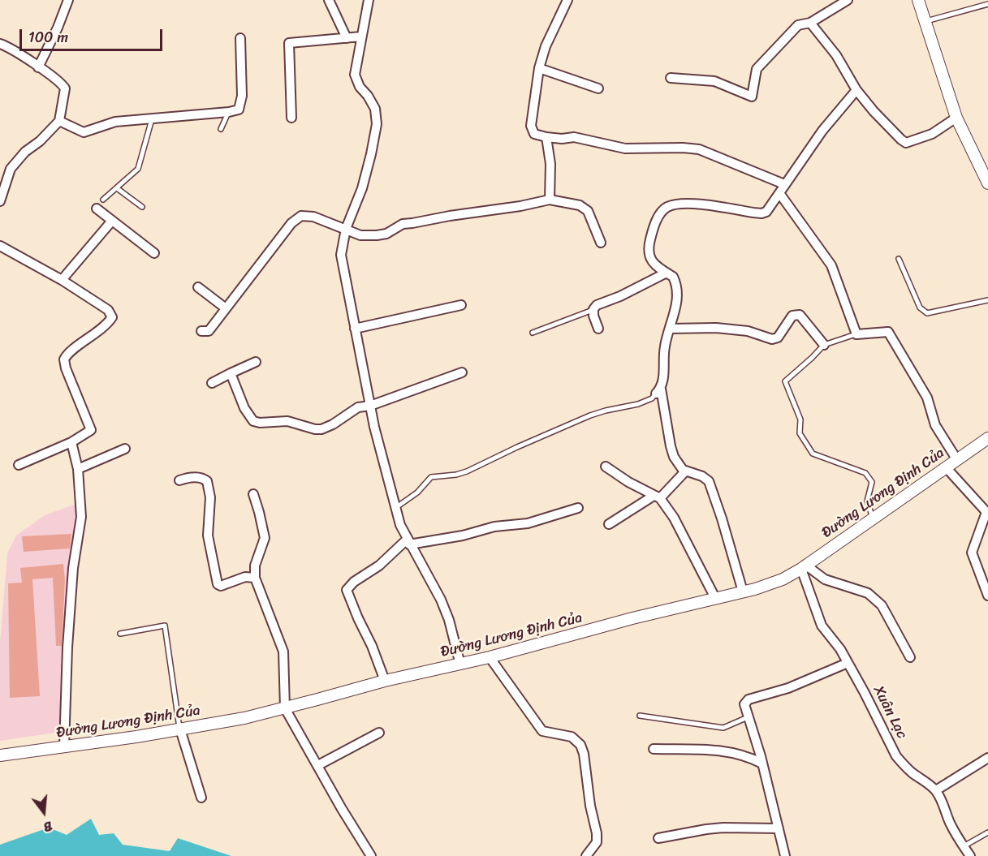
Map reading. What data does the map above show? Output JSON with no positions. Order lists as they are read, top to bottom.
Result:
{
  "streets": {
    "street": ["Đường Lương Định Của", "Xuân Lạc"]
  },
  "crossings": [
    ["Đường Lương Định Của", "Xuân Lạc"]
  ],
  "scale_bar": "100 m",
  "north": "bottom"
}
